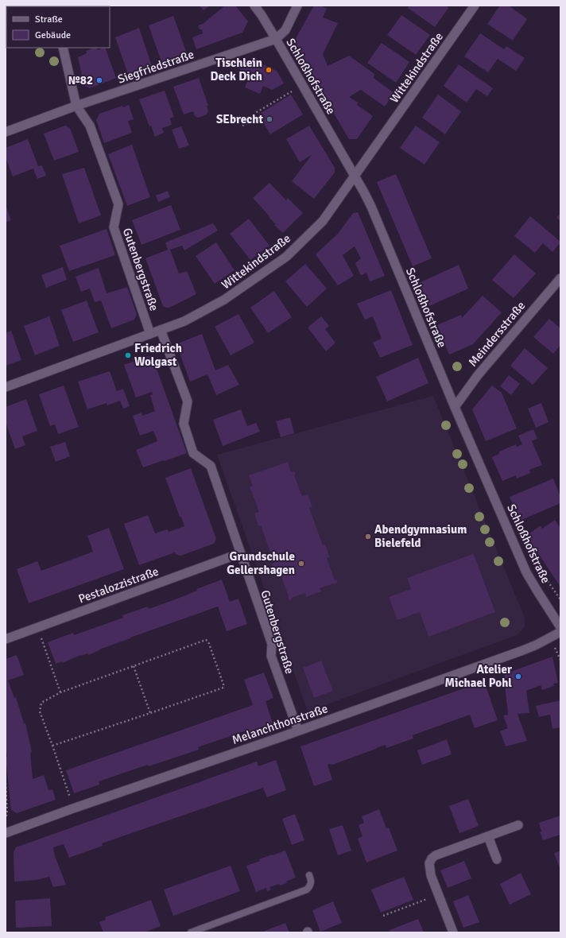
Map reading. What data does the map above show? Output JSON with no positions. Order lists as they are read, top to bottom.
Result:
{
  "streets": {
    "street": [
      "Siegfriedstraße",
      "Wittekindstraße",
      "Schloßhofstraße",
      "Gutenbergstraße",
      "Meindersstraße",
      "Pestalozzistraße",
      "Melanchthonstraße"
    ]
  },
  "crossings": [
    ["Siegfriedstraße", "Schloßhofstraße"],
    ["Siegfriedstraße", "Gutenbergstraße"],
    ["Wittekindstraße", "Schloßhofstraße"],
    ["Wittekindstraße", "Gutenbergstraße"],
    ["Schloßhofstraße", "Meindersstraße"],
    ["Gutenbergstraße", "Pestalozzistraße"],
    ["Gutenbergstraße", "Melanchthonstraße"]
  ],
  "places": [
    "Tischlein Deck Dich",
    "№82",
    "SEbrecht",
    "Friedrich Wolgast",
    "Abendgymnasium Bielefeld",
    "Grundschule Gellershagen",
    "Atelier Michael Pohl"
  ],
  "legend": ["Straße", "Gebäude"]
}
